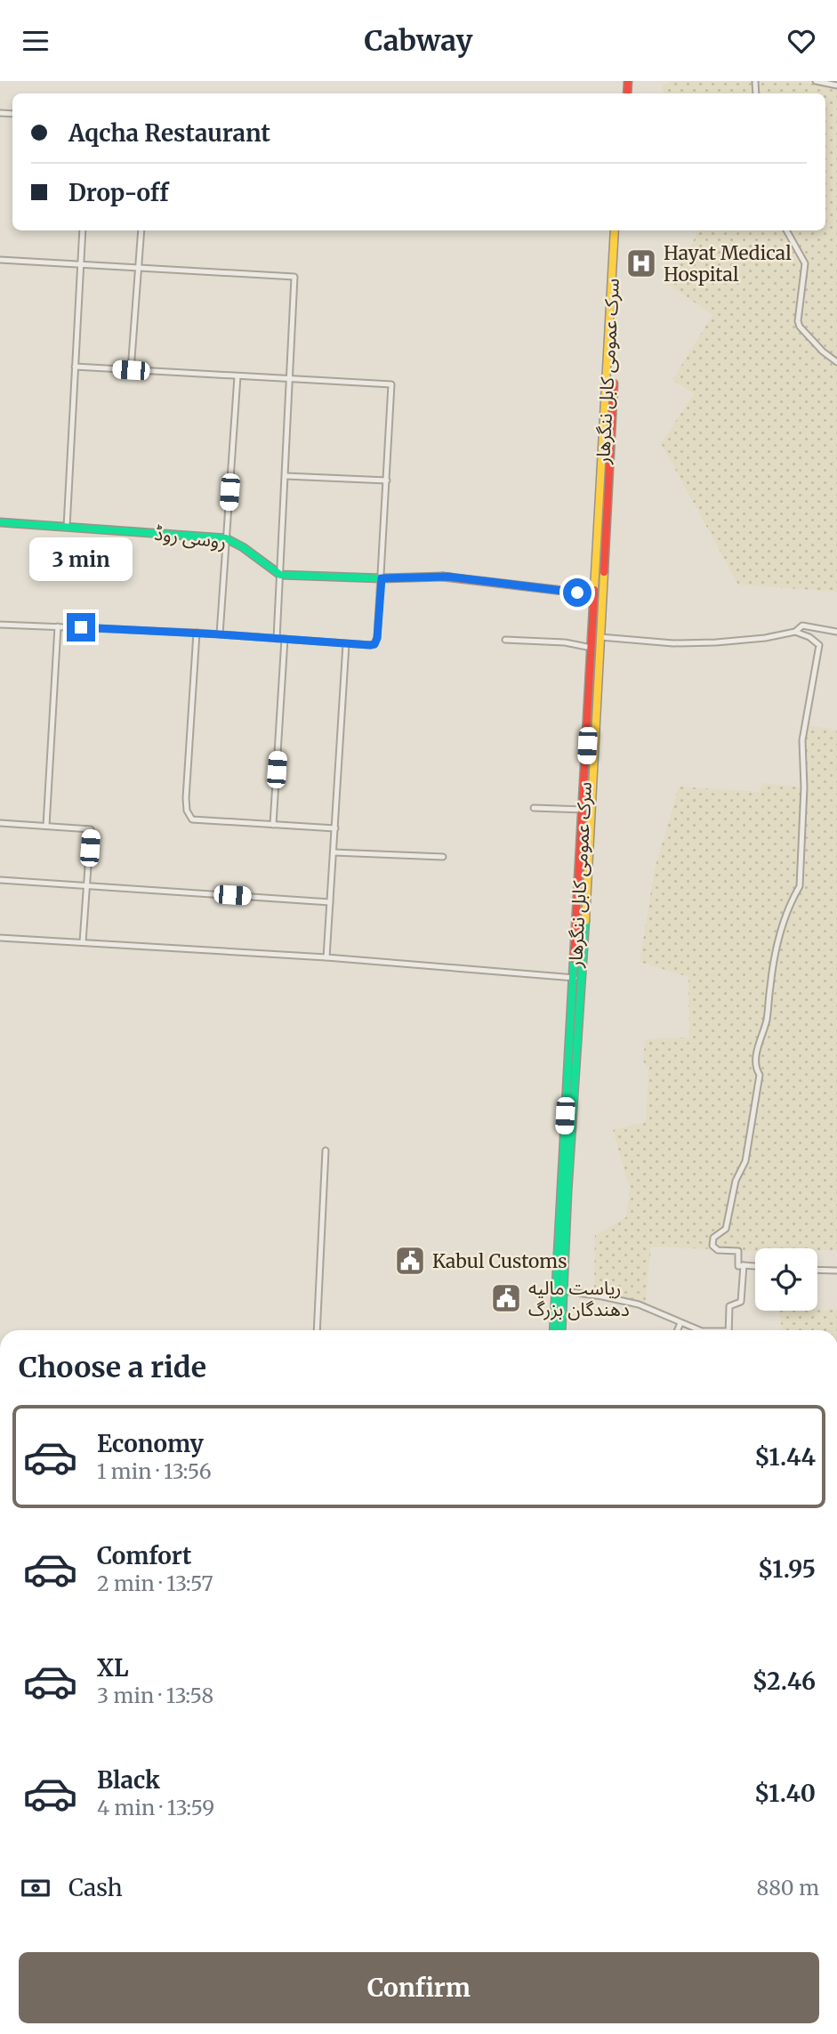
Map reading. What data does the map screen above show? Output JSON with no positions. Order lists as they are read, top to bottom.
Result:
{
  "streets": {
    "main road": ["سرک عمومی کابل ننگرهار", "روسی روڈ"]
  },
  "places": {
    "hospital": ["Hayat Medical Hospital"],
    "public building": ["Kabul Customs", "ریاست مالیه دهندگان بزرگ"]
  },
  "page": {
    "header": "Cabway",
    "banner": ["Aqcha Restaurant", "Drop-off"],
    "bubble": "3 min",
    "heading": "Choose a ride",
    "list": [
      {
        "name": "Economy",
        "note": "1 min · 13:56",
        "value": "$1.44"
      },
      {
        "name": "Comfort",
        "note": "2 min · 13:57",
        "value": "$1.95"
      },
      {
        "name": "XL",
        "note": "3 min · 13:58",
        "value": "$2.46"
      },
      {
        "name": "Black",
        "note": "4 min · 13:59",
        "value": "$1.40"
      }
    ],
    "pay": ["Cash", "880 m"],
    "buttons": "Confirm"
  }
}
